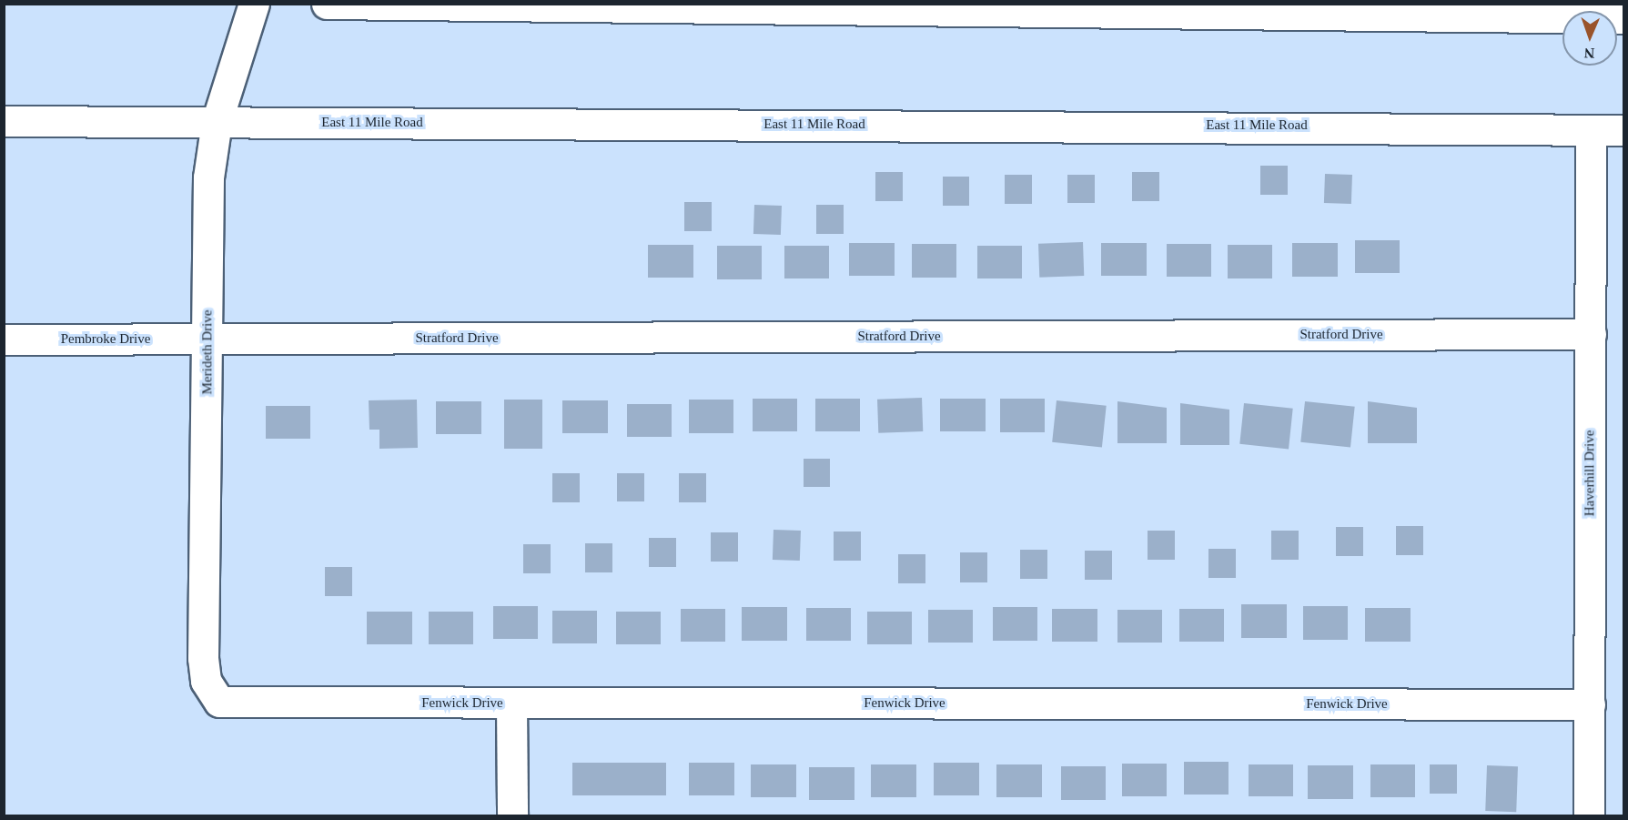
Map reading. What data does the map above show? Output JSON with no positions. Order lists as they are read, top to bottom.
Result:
{
  "streets": {
    "main road": [
      "East 11 Mile Road",
      "Stratford Drive",
      "Pembroke Drive",
      "Merideth Drive",
      "Haverhill Drive",
      "Fenwick Drive"
    ]
  },
  "crossings": [
    ["East 11 Mile Road", "Merideth Drive"],
    ["East 11 Mile Road", "Haverhill Drive"],
    ["Stratford Drive", "Pembroke Drive"],
    ["Stratford Drive", "Merideth Drive"],
    ["Stratford Drive", "Haverhill Drive"],
    ["Pembroke Drive", "Merideth Drive"],
    ["Merideth Drive", "Fenwick Drive"],
    ["Haverhill Drive", "Fenwick Drive"]
  ],
  "north": "bottom"
}
